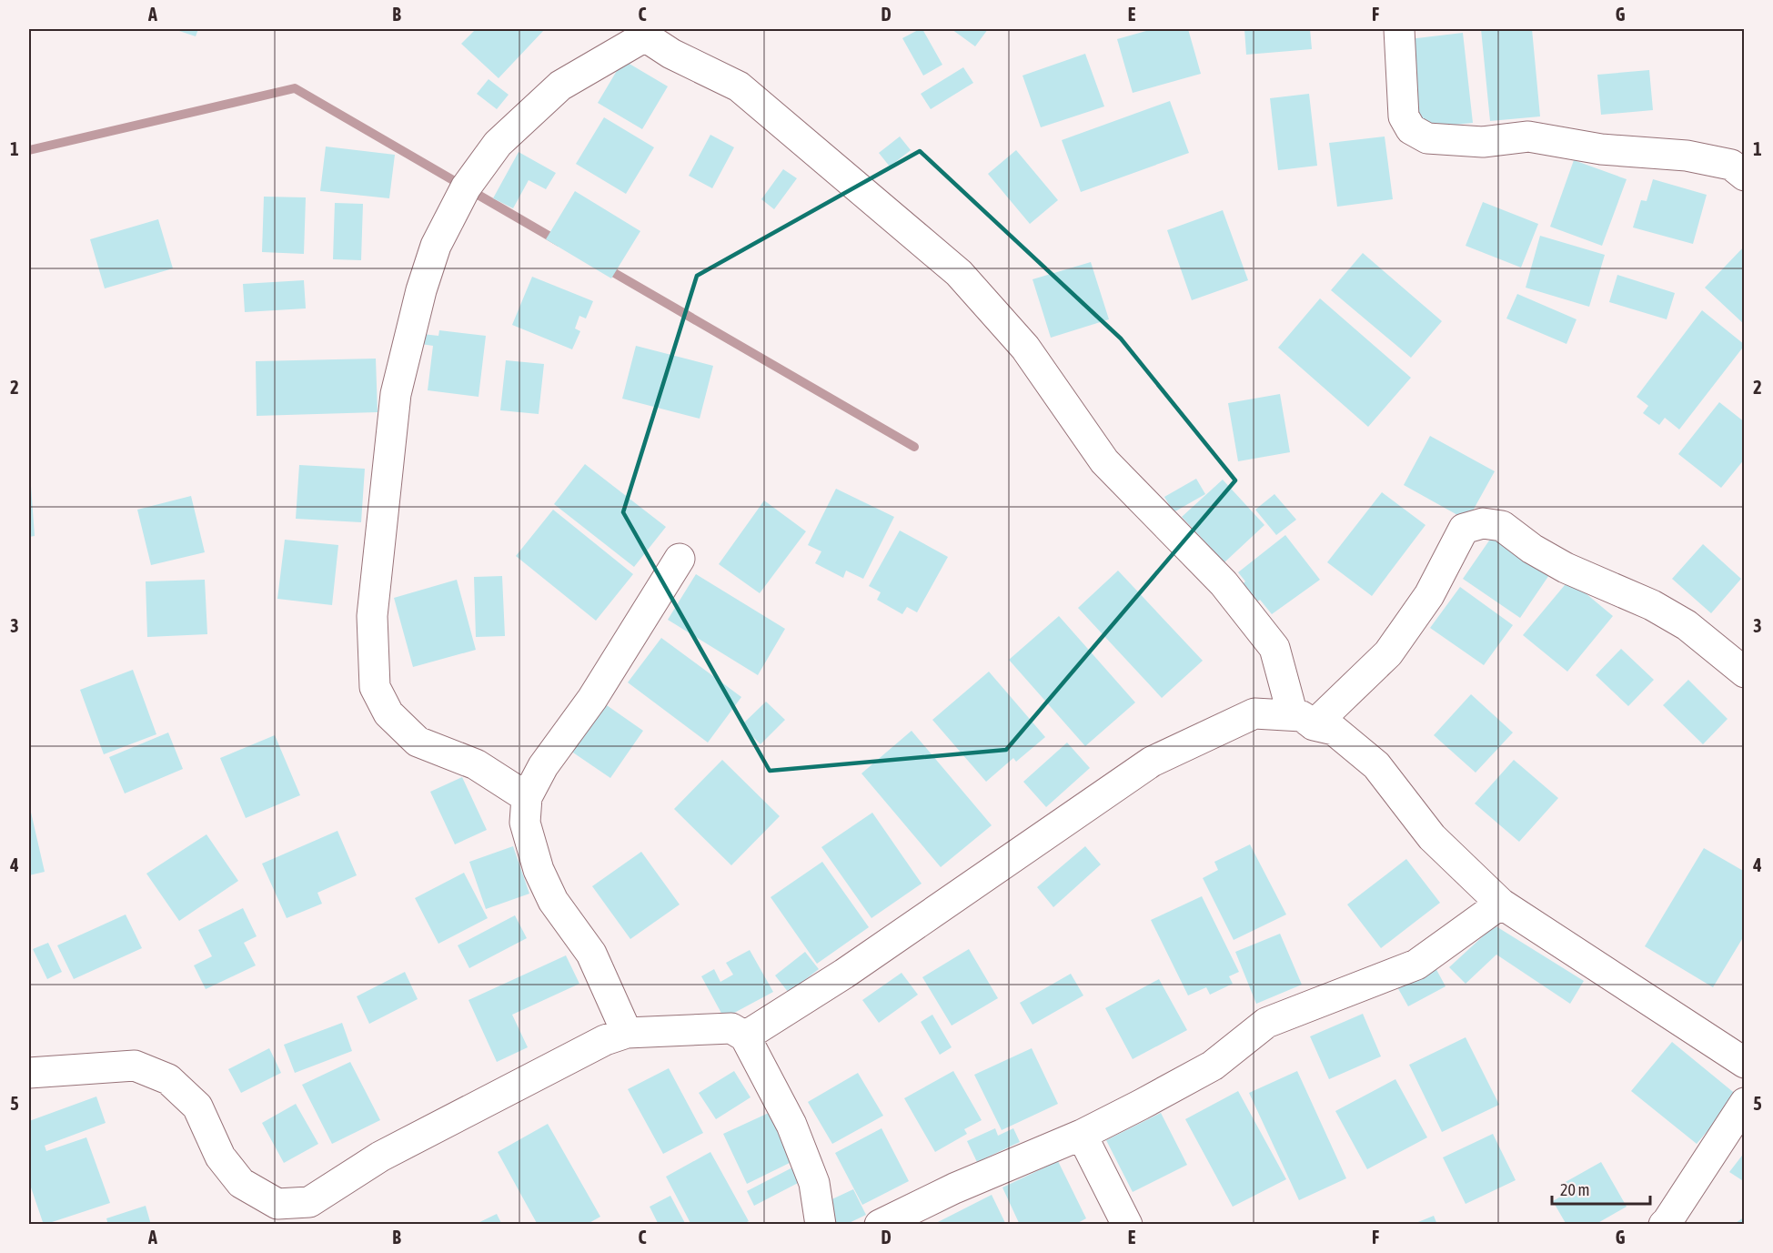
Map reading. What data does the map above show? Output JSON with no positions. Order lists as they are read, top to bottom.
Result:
{
  "scale_bar": "20 m",
  "grid": {
    "columns": [
      "A",
      "B",
      "C",
      "D",
      "E",
      "F",
      "G"
    ],
    "rows": [
      "1",
      "2",
      "3",
      "4",
      "5"
    ]
  }
}
